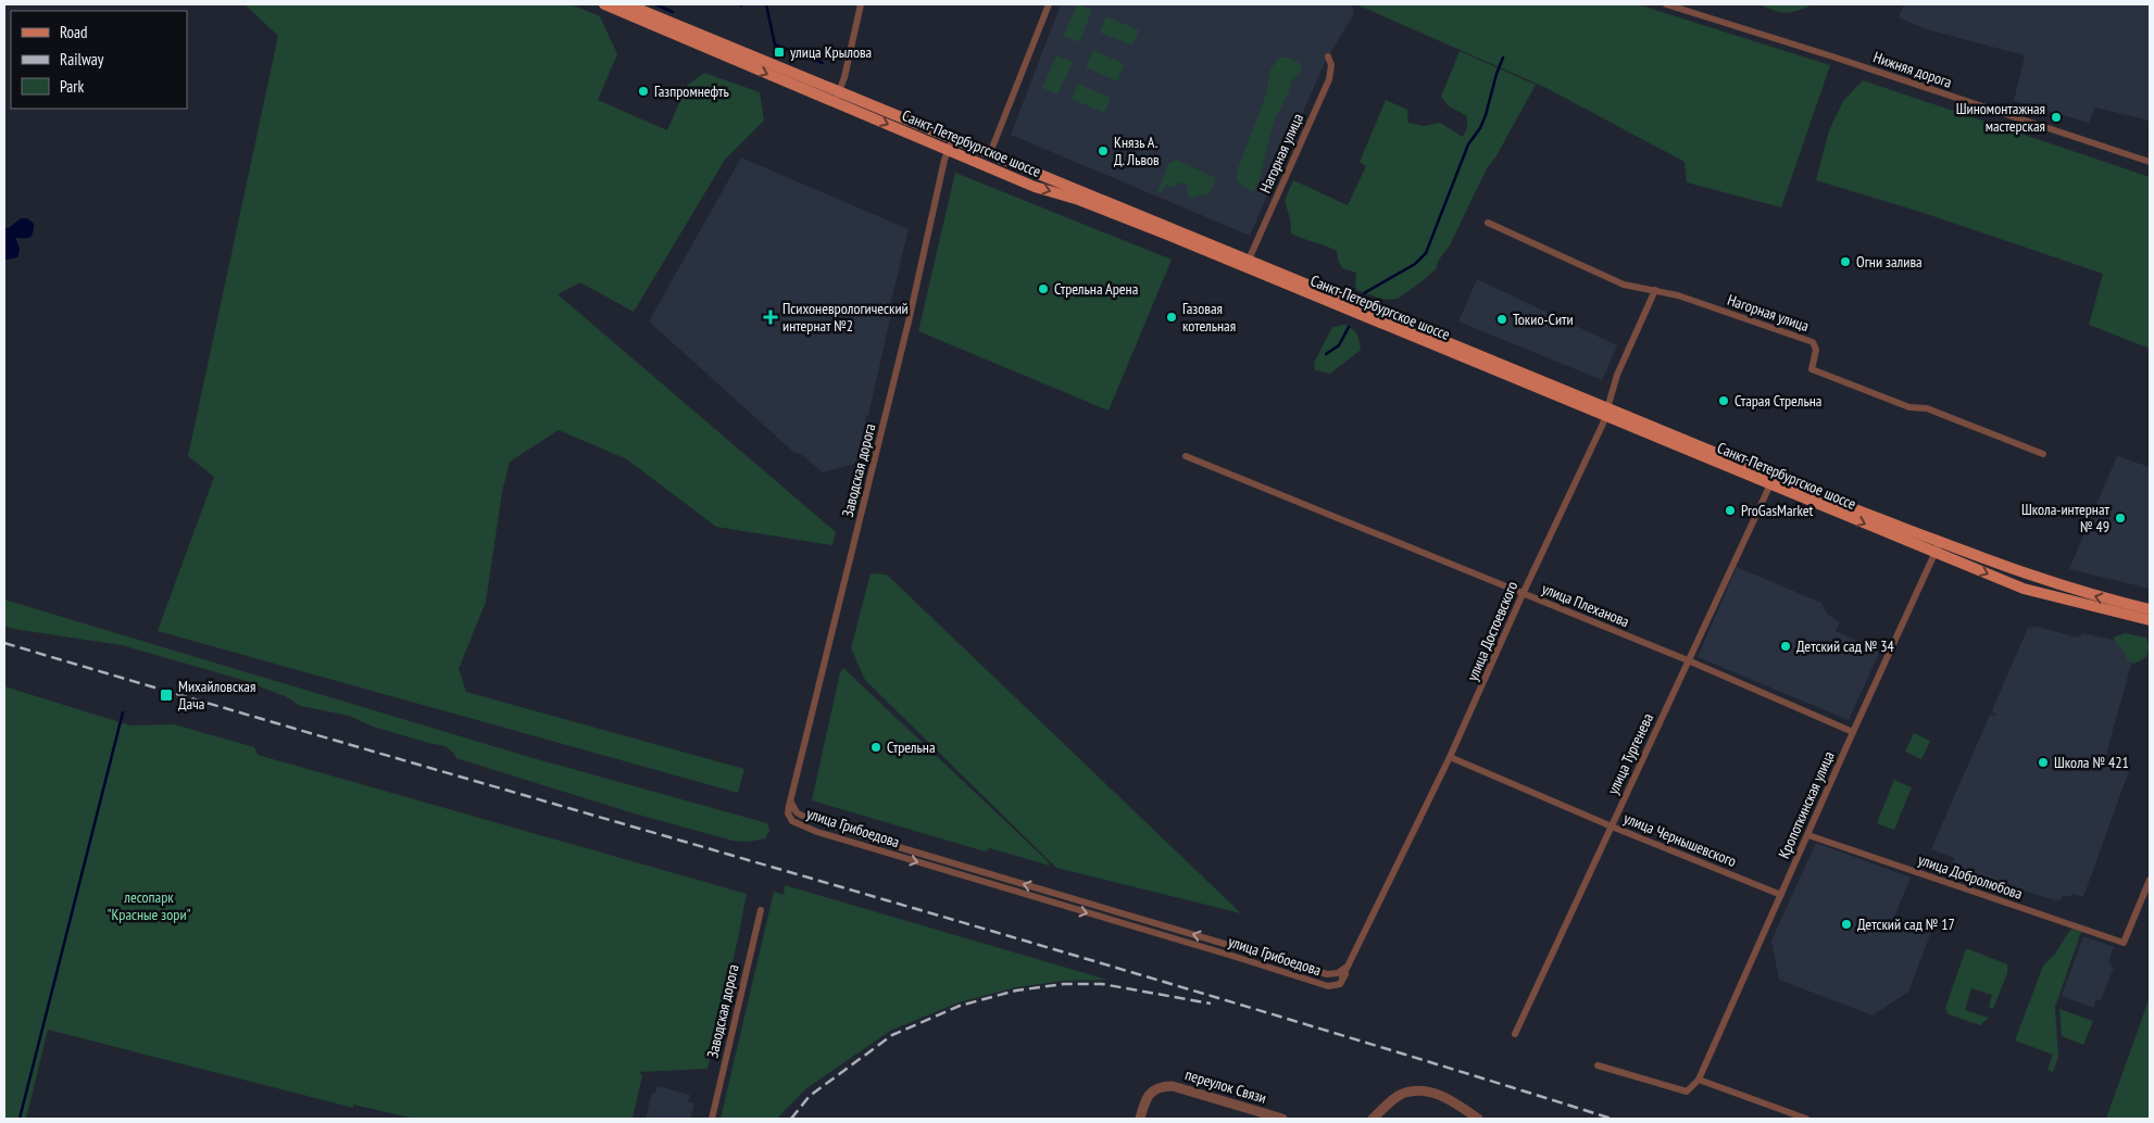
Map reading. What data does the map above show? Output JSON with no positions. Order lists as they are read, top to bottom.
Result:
{
  "streets": {
    "main road": ["Санкт-Петербургское шоссе"],
    "street": [
      "Нижняя дорога",
      "Нагорная улица",
      "Заводская дорога",
      "улица Плеханова",
      "улица Достоевского",
      "улица Тургенева",
      "Кропоткинская улица",
      "улица Грибоедова",
      "улица Чернышевского",
      "улица Добролюбова",
      "переулок Связи"
    ]
  },
  "crossings": [
    ["Санкт-Петербургское шоссе", "Нагорная улица"],
    ["Санкт-Петербургское шоссе", "Заводская дорога"],
    ["Санкт-Петербургское шоссе", "улица Достоевского"],
    ["Санкт-Петербургское шоссе", "улица Тургенева"],
    ["Санкт-Петербургское шоссе", "Кропоткинская улица"],
    ["Нагорная улица", "улица Достоевского"],
    ["Заводская дорога", "улица Грибоедова"],
    ["улица Плеханова", "улица Достоевского"],
    ["улица Плеханова", "улица Тургенева"],
    ["улица Плеханова", "Кропоткинская улица"],
    ["улица Достоевского", "улица Грибоедова"],
    ["улица Достоевского", "улица Чернышевского"],
    ["улица Тургенева", "улица Чернышевского"],
    ["Кропоткинская улица", "улица Чернышевского"],
    ["Кропоткинская улица", "улица Добролюбова"]
  ],
  "parks": ["лесопарк \"Красные зори\""],
  "places": {
    "transit": ["улица Крылова", "Михайловская Дача"],
    "other": [
      "Газпромнефть",
      "Шиномонтажная мастерская",
      "Князь А. Д. Львов",
      "Огни залива",
      "Стрельна Арена",
      "Газовая котельная",
      "Токио-Сити",
      "Старая Стрельна",
      "ProGasMarket",
      "Школа-интернат № 49",
      "Детский сад № 34",
      "Стрельна",
      "Школа № 421",
      "Детский сад № 17"
    ],
    "health": ["Психоневрологический интернат №2"]
  },
  "legend": ["Road", "Railway", "Park"]
}
